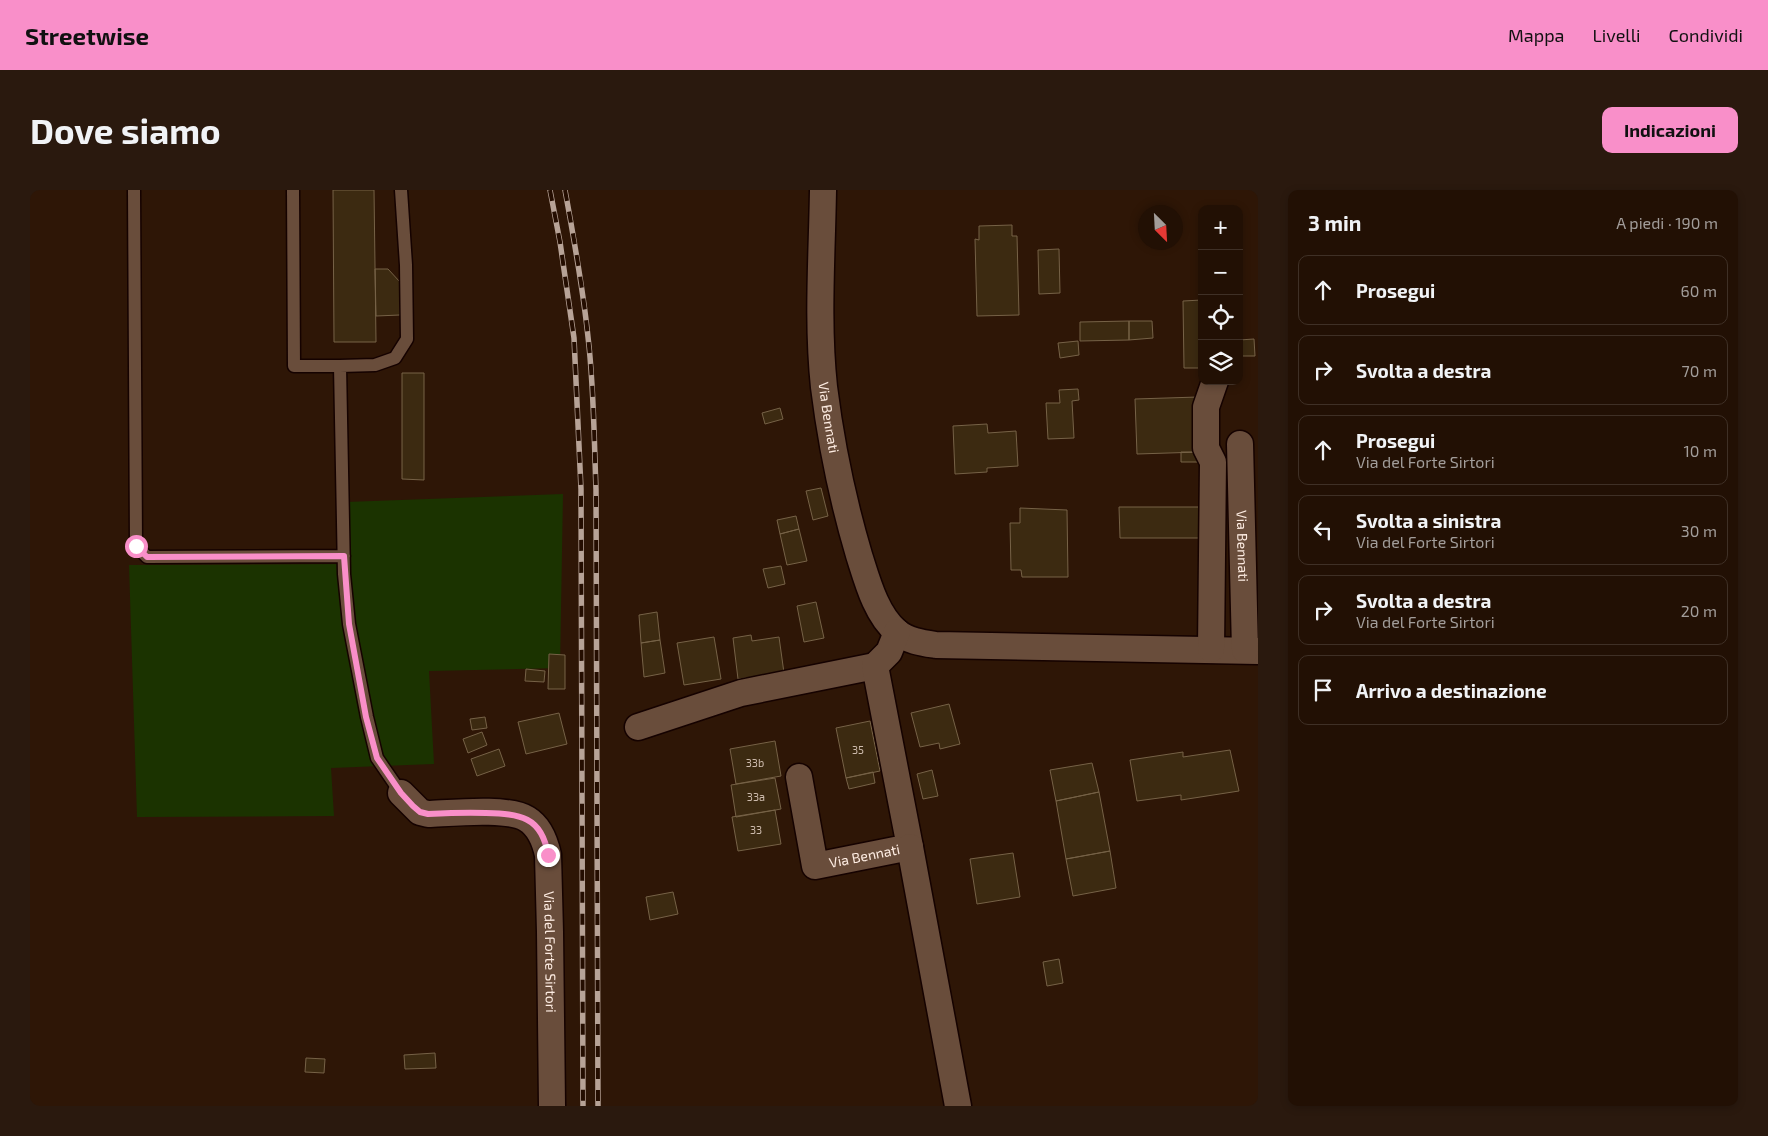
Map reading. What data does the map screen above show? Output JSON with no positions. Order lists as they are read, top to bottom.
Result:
{
  "streets": {
    "street": ["Via Bennati", "Via del Forte Sirtori"]
  },
  "house_numbers": [
    "35",
    "33b",
    "33a",
    "33"
  ],
  "north": "bottom right",
  "page": {
    "header": "Streetwise",
    "nav": ["Mappa", "Livelli", "Condividi"],
    "buttons": "Indicazioni",
    "title": "Dove siamo",
    "heading": ["3 min", "A piedi · 190 m"],
    "map_buttons": ["+", "−"],
    "list": [
      ["Prosegui", "60 m"],
      ["Svolta a destra", "70 m"],
      ["Prosegui", "Via del Forte Sirtori", "10 m"],
      ["Svolta a sinistra", "Via del Forte Sirtori", "30 m"],
      ["Svolta a destra", "Via del Forte Sirtori", "20 m"],
      "Arrivo a destinazione"
    ]
  }
}
